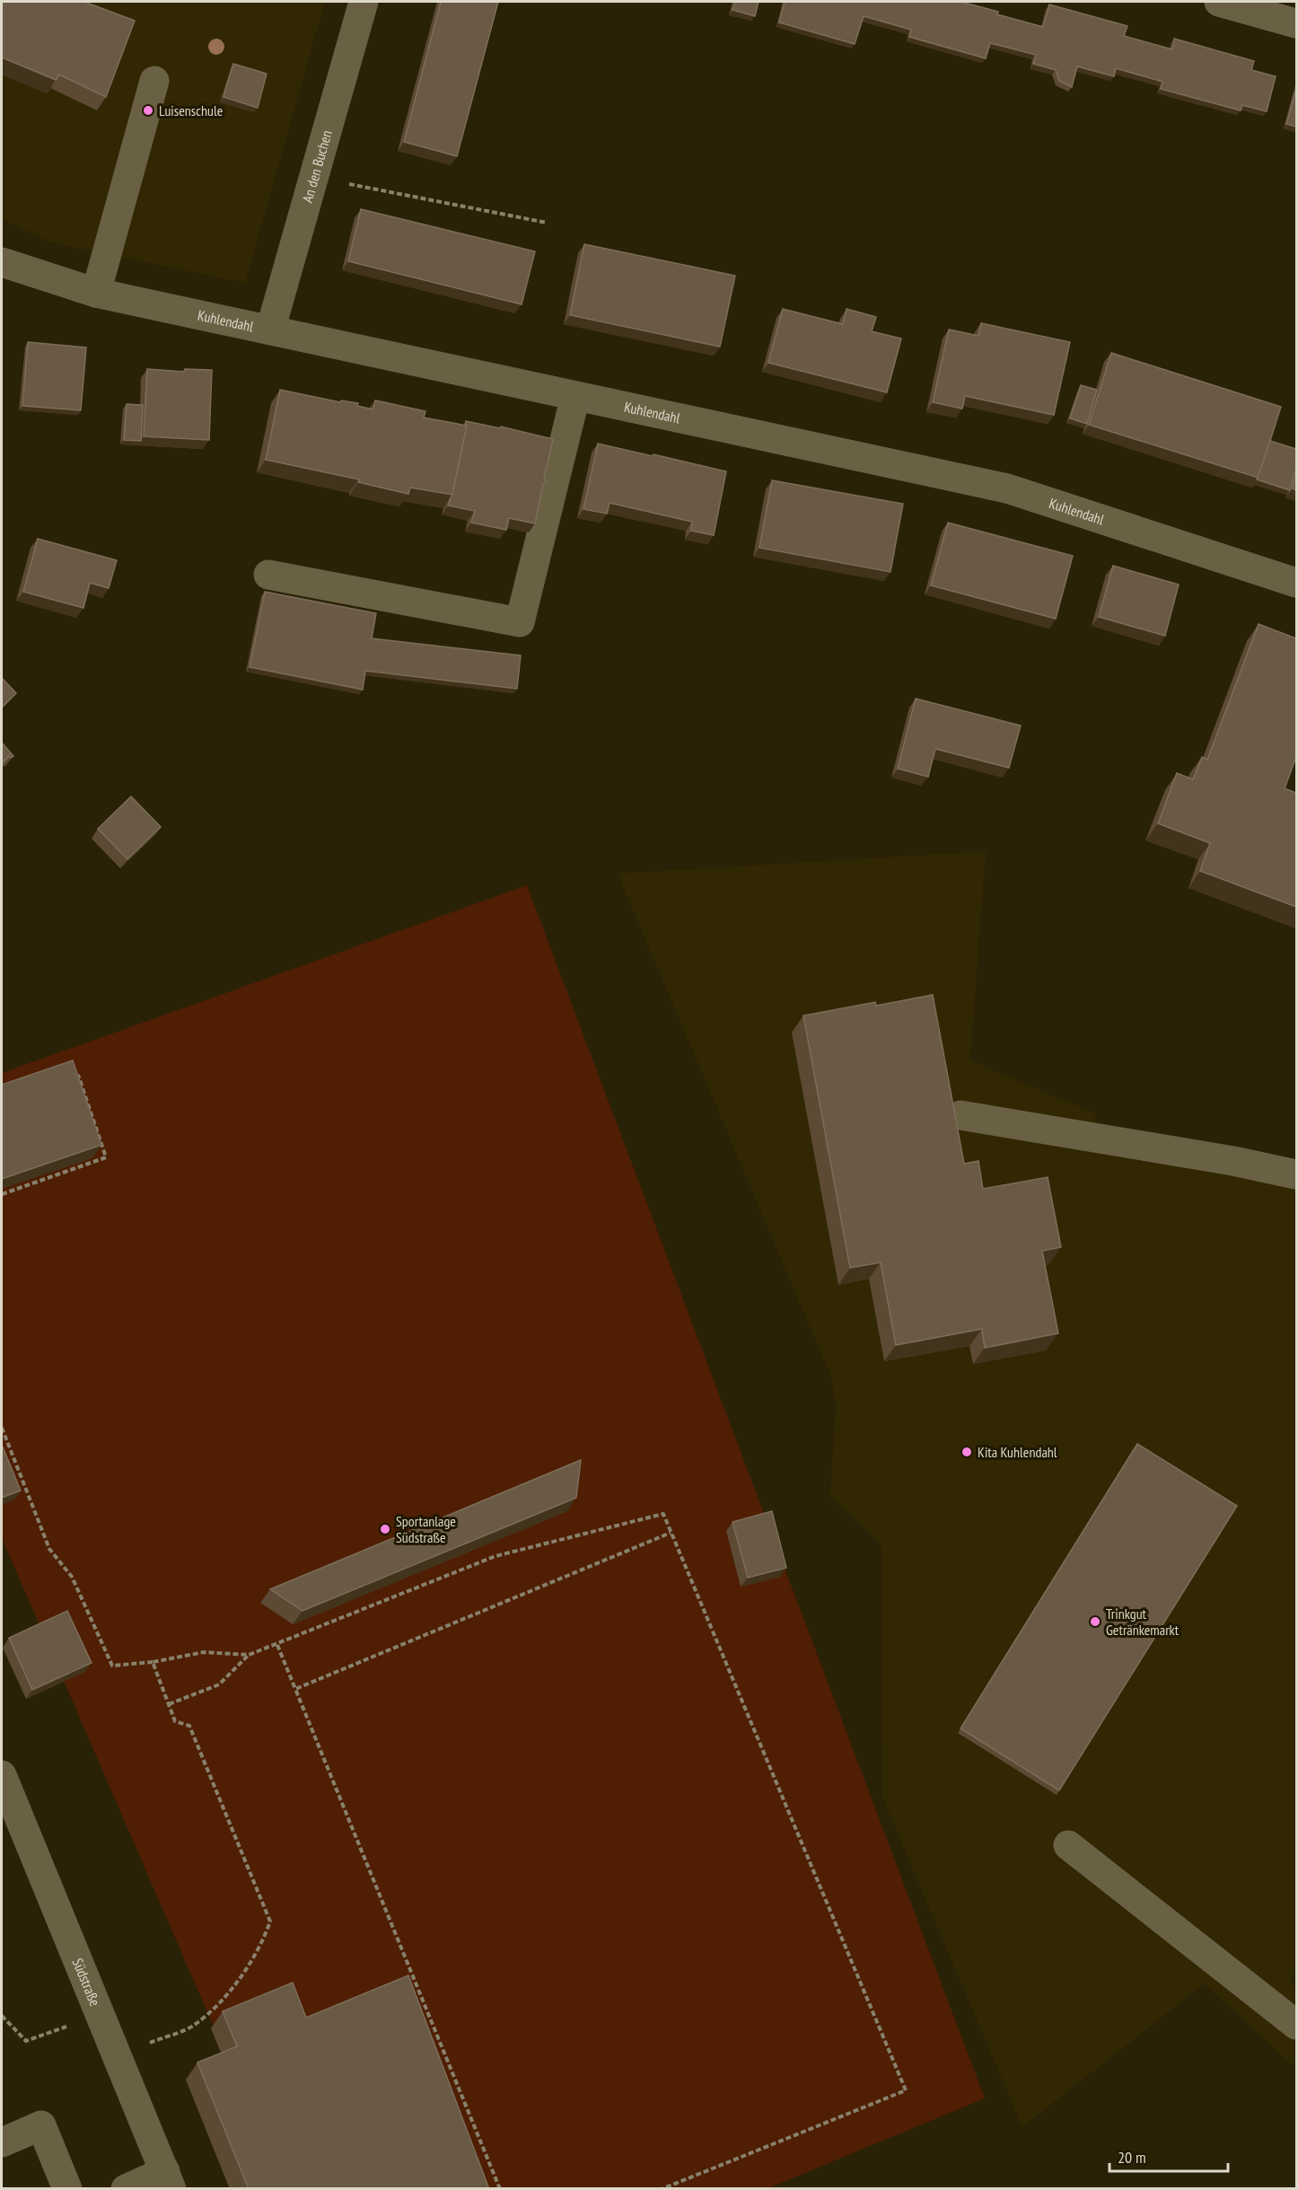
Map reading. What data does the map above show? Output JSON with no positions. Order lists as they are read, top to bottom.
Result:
{
  "streets": {
    "street": ["An den Buchen", "Kuhlendahl", "Südstraße"]
  },
  "crossings": [
    ["An den Buchen", "Kuhlendahl"]
  ],
  "places": [
    "Luisenschule",
    "Kita Kuhlendahl",
    "Sportanlage Südstraße",
    "Trinkgut Getränkemarkt"
  ],
  "scale_bar": "20 m"
}
